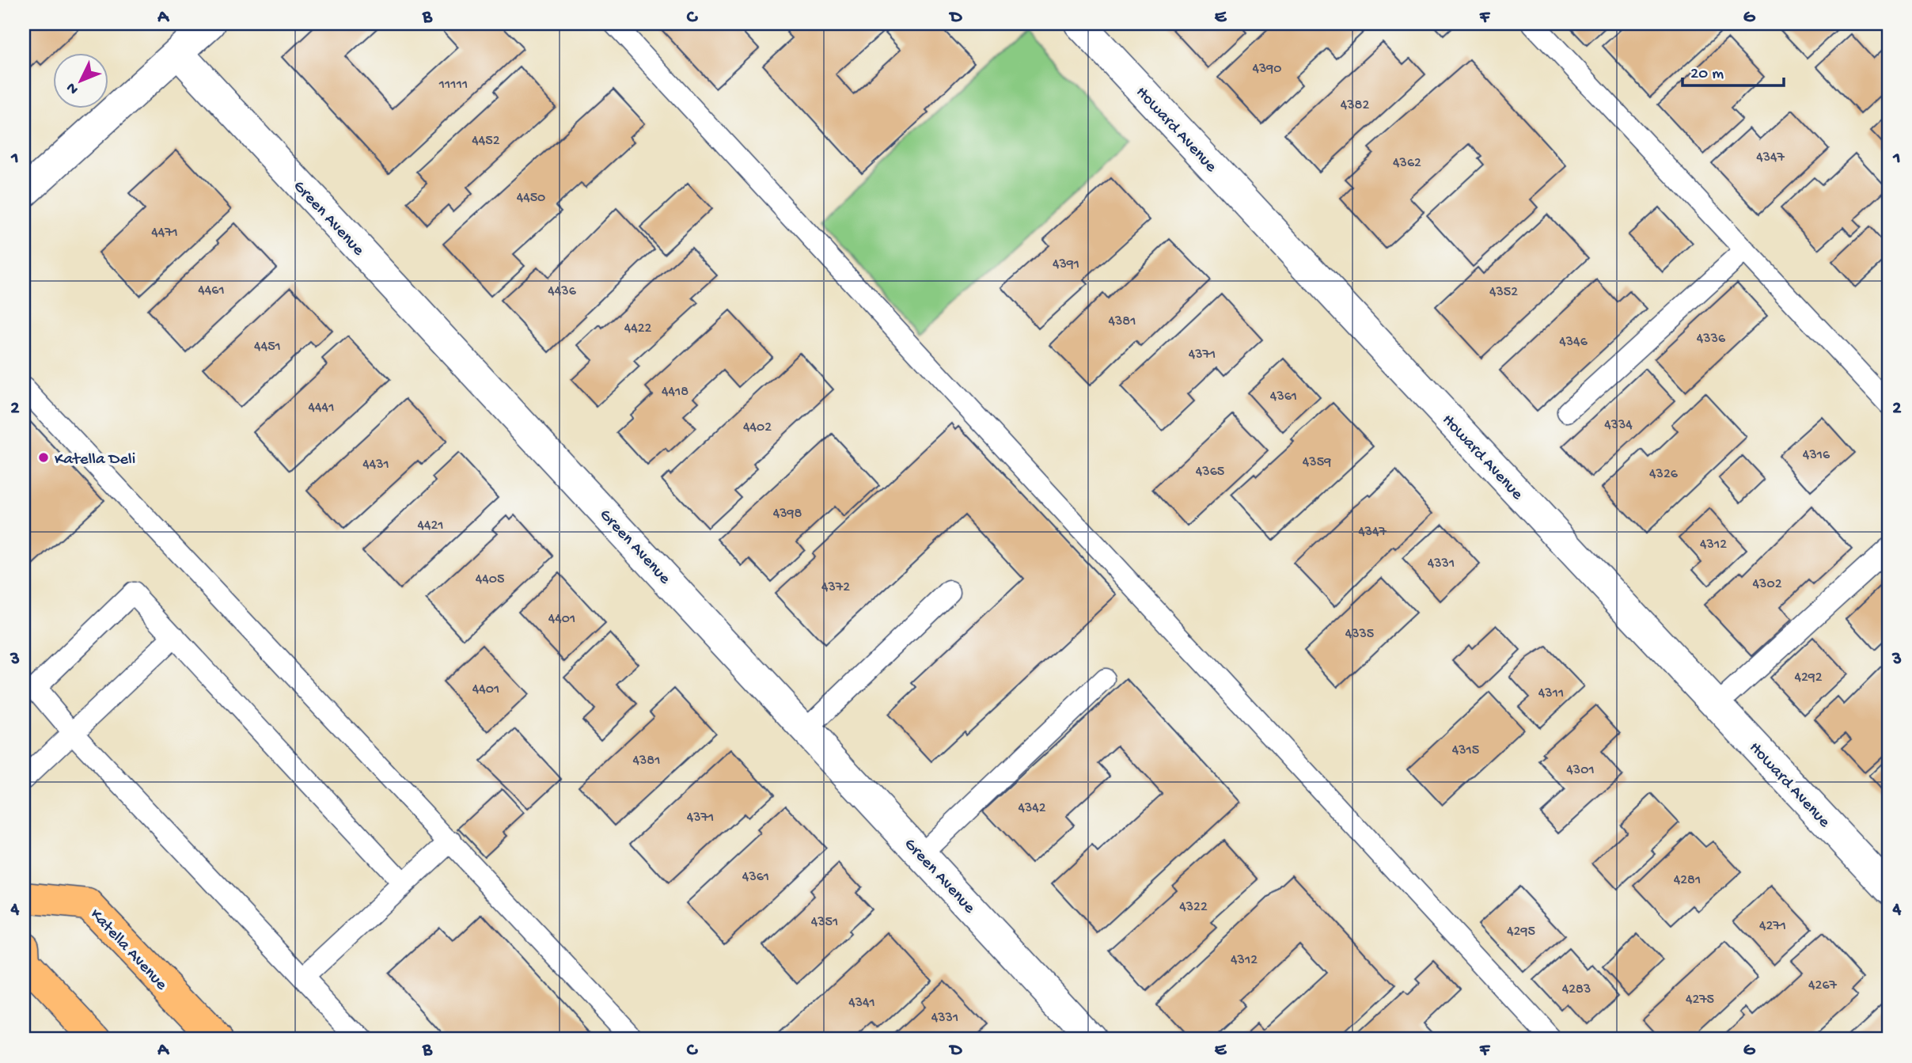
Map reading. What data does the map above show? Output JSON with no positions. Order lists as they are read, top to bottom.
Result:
{
  "streets": {
    "main road": ["Katella Avenue"],
    "street": ["Howard Avenue", "Green Avenue"]
  },
  "places": ["Katella Deli"],
  "house_numbers": [
    "4390",
    "11111",
    "4382",
    "4452",
    "4347",
    "4362",
    "4450",
    "4471",
    "4391",
    "4461",
    "4436",
    "4352",
    "4381",
    "4422",
    "4336",
    "4346",
    "4451",
    "4371",
    "4418",
    "4361",
    "4441",
    "4334",
    "4402",
    "4316",
    "4359",
    "4431",
    "4365",
    "4326",
    "4398",
    "4421",
    "4347",
    "4312",
    "4331",
    "4405",
    "4302",
    "4372",
    "4401",
    "4335",
    "4292",
    "4401",
    "4311",
    "4315",
    "4381",
    "4301",
    "4342",
    "4371",
    "4361",
    "4281",
    "4322",
    "4351",
    "4271",
    "4295",
    "4312",
    "4267",
    "4283",
    "4275",
    "4341",
    "4331"
  ],
  "scale_bar": "20 m",
  "north": "bottom left",
  "grid": {
    "columns": [
      "A",
      "B",
      "C",
      "D",
      "E",
      "F",
      "G"
    ],
    "rows": [
      "1",
      "2",
      "3",
      "4"
    ]
  }
}
